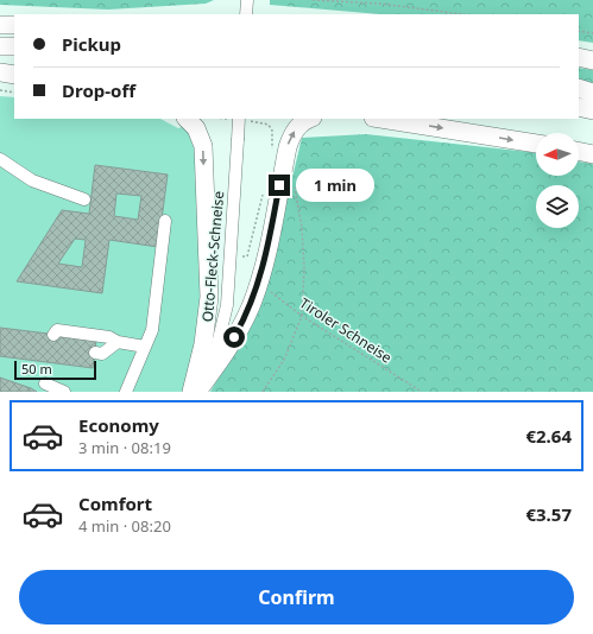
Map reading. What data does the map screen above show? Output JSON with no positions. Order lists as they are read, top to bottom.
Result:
{
  "streets": {
    "street": ["Otto-Fleck-Schneise"],
    "path": ["Tiroler Schneise"]
  },
  "scale_bar": "50 m",
  "north": "left",
  "page": {
    "banner": ["Pickup", "Drop-off"],
    "bubble": "1 min",
    "scale": "50 m",
    "list": [
      {
        "name": "Economy",
        "note": "3 min · 08:19",
        "value": "€2.64"
      },
      {
        "name": "Comfort",
        "note": "4 min · 08:20",
        "value": "€3.57"
      }
    ],
    "buttons": "Confirm"
  }
}
